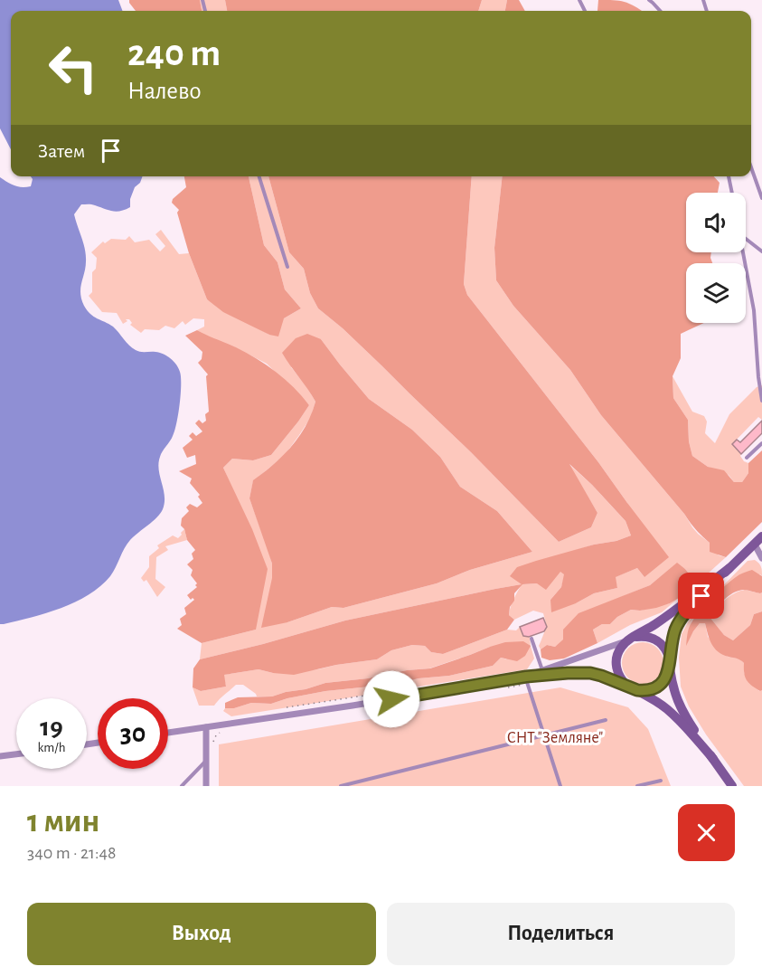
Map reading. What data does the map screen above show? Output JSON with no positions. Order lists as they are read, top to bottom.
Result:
{
  "parks": ["СНТ \"Земляне\""],
  "page": {
    "turn": ["240 m", "Налево"],
    "then": "Затем",
    "speed": "19 km/h",
    "limit": "30",
    "heading": ["1 мин", "340 m · 21:48"],
    "buttons": ["Выход", "Поделиться"]
  }
}
